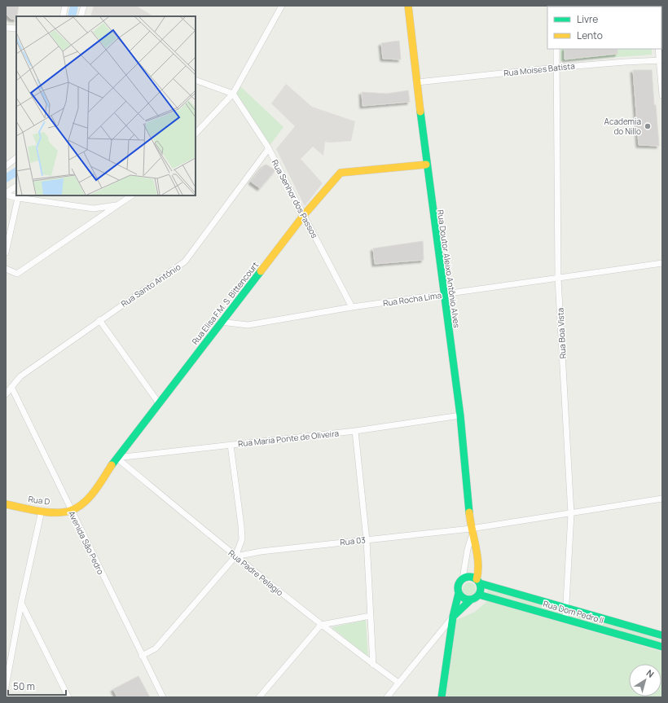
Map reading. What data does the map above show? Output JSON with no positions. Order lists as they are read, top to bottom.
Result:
{
  "streets": {
    "street": [
      "Rua Moises Batista",
      "Rua Senhor dos Passos",
      "Rua Doutor Aleixo Antônio Alves",
      "Rua Santo Antônio",
      "Rua Rocha Lima",
      "Rua Elisa F.M. S. Bittencourt",
      "Rua Boa Vista",
      "Rua Maria Ponte de Oliveira",
      "Rua D",
      "Rua 03",
      "Avenida São Pedro",
      "Rua Padre Pelagio",
      "Rua Dom Pedro II"
    ]
  },
  "crossings": [
    ["Rua Moises Batista", "Rua Doutor Aleixo Antônio Alves"],
    ["Rua Moises Batista", "Rua Boa Vista"],
    ["Rua Senhor dos Passos", "Rua Santo Antônio"],
    ["Rua Senhor dos Passos", "Rua Rocha Lima"],
    ["Rua Senhor dos Passos", "Rua Elisa F.M. S. Bittencourt"],
    ["Rua Doutor Aleixo Antônio Alves", "Rua Rocha Lima"],
    ["Rua Doutor Aleixo Antônio Alves", "Rua Elisa F.M. S. Bittencourt"],
    ["Rua Doutor Aleixo Antônio Alves", "Rua Maria Ponte de Oliveira"],
    ["Rua Doutor Aleixo Antônio Alves", "Rua 03"],
    ["Rua Doutor Aleixo Antônio Alves", "Rua Dom Pedro II"],
    ["Rua Santo Antônio", "Avenida São Pedro"],
    ["Rua Rocha Lima", "Rua Elisa F.M. S. Bittencourt"],
    ["Rua Rocha Lima", "Rua Boa Vista"],
    ["Rua Elisa F.M. S. Bittencourt", "Rua Maria Ponte de Oliveira"],
    ["Rua Elisa F.M. S. Bittencourt", "Rua D"],
    ["Rua Elisa F.M. S. Bittencourt", "Avenida São Pedro"],
    ["Rua Elisa F.M. S. Bittencourt", "Rua Padre Pelagio"],
    ["Rua Boa Vista", "Rua 03"],
    ["Rua Boa Vista", "Rua Dom Pedro II"],
    ["Rua Maria Ponte de Oliveira", "Rua Padre Pelagio"],
    ["Rua D", "Avenida São Pedro"],
    ["Rua 03", "Rua Padre Pelagio"]
  ],
  "places": ["Academia do Nillo"],
  "legend": ["Livre", "Lento"],
  "scale_bar": "50 m",
  "north": "top right"
}
